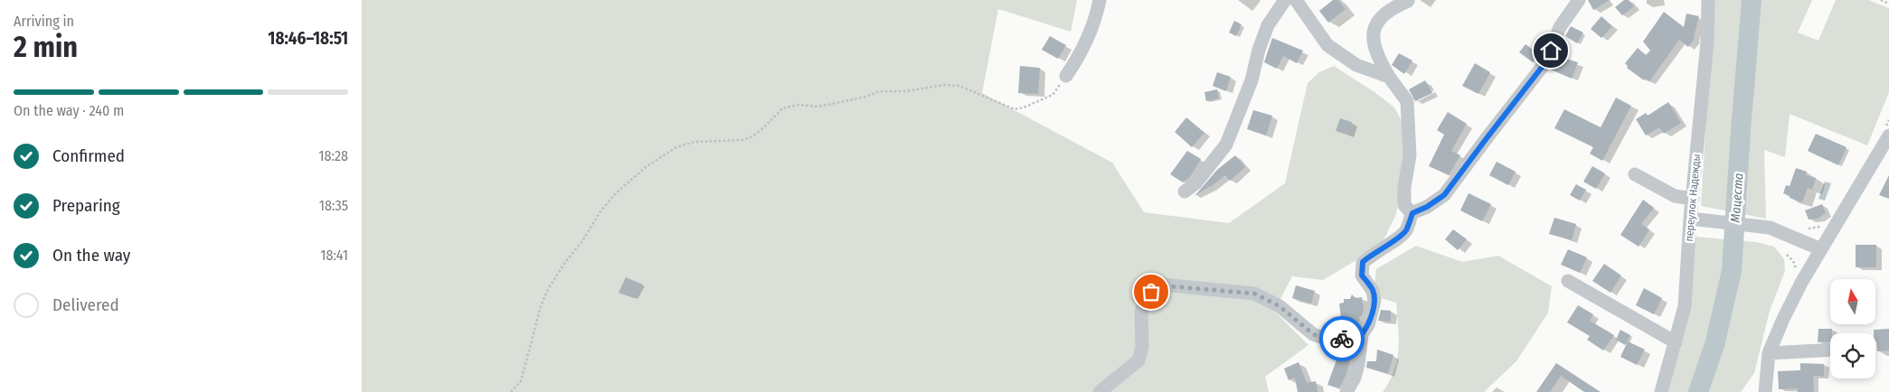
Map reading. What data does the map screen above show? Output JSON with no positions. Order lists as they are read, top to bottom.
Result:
{
  "streets": {
    "street": ["переулок Надежды"]
  },
  "water": ["Мацеста"],
  "north": "top",
  "page": {
    "heading": ["2 min", "Arriving in", "18:46–18:51"],
    "bar": "On the way · 240 m",
    "list": [
      ["Confirmed", "18:28"],
      ["Preparing", "18:35"],
      ["On the way", "18:41"],
      "Delivered"
    ]
  }
}
